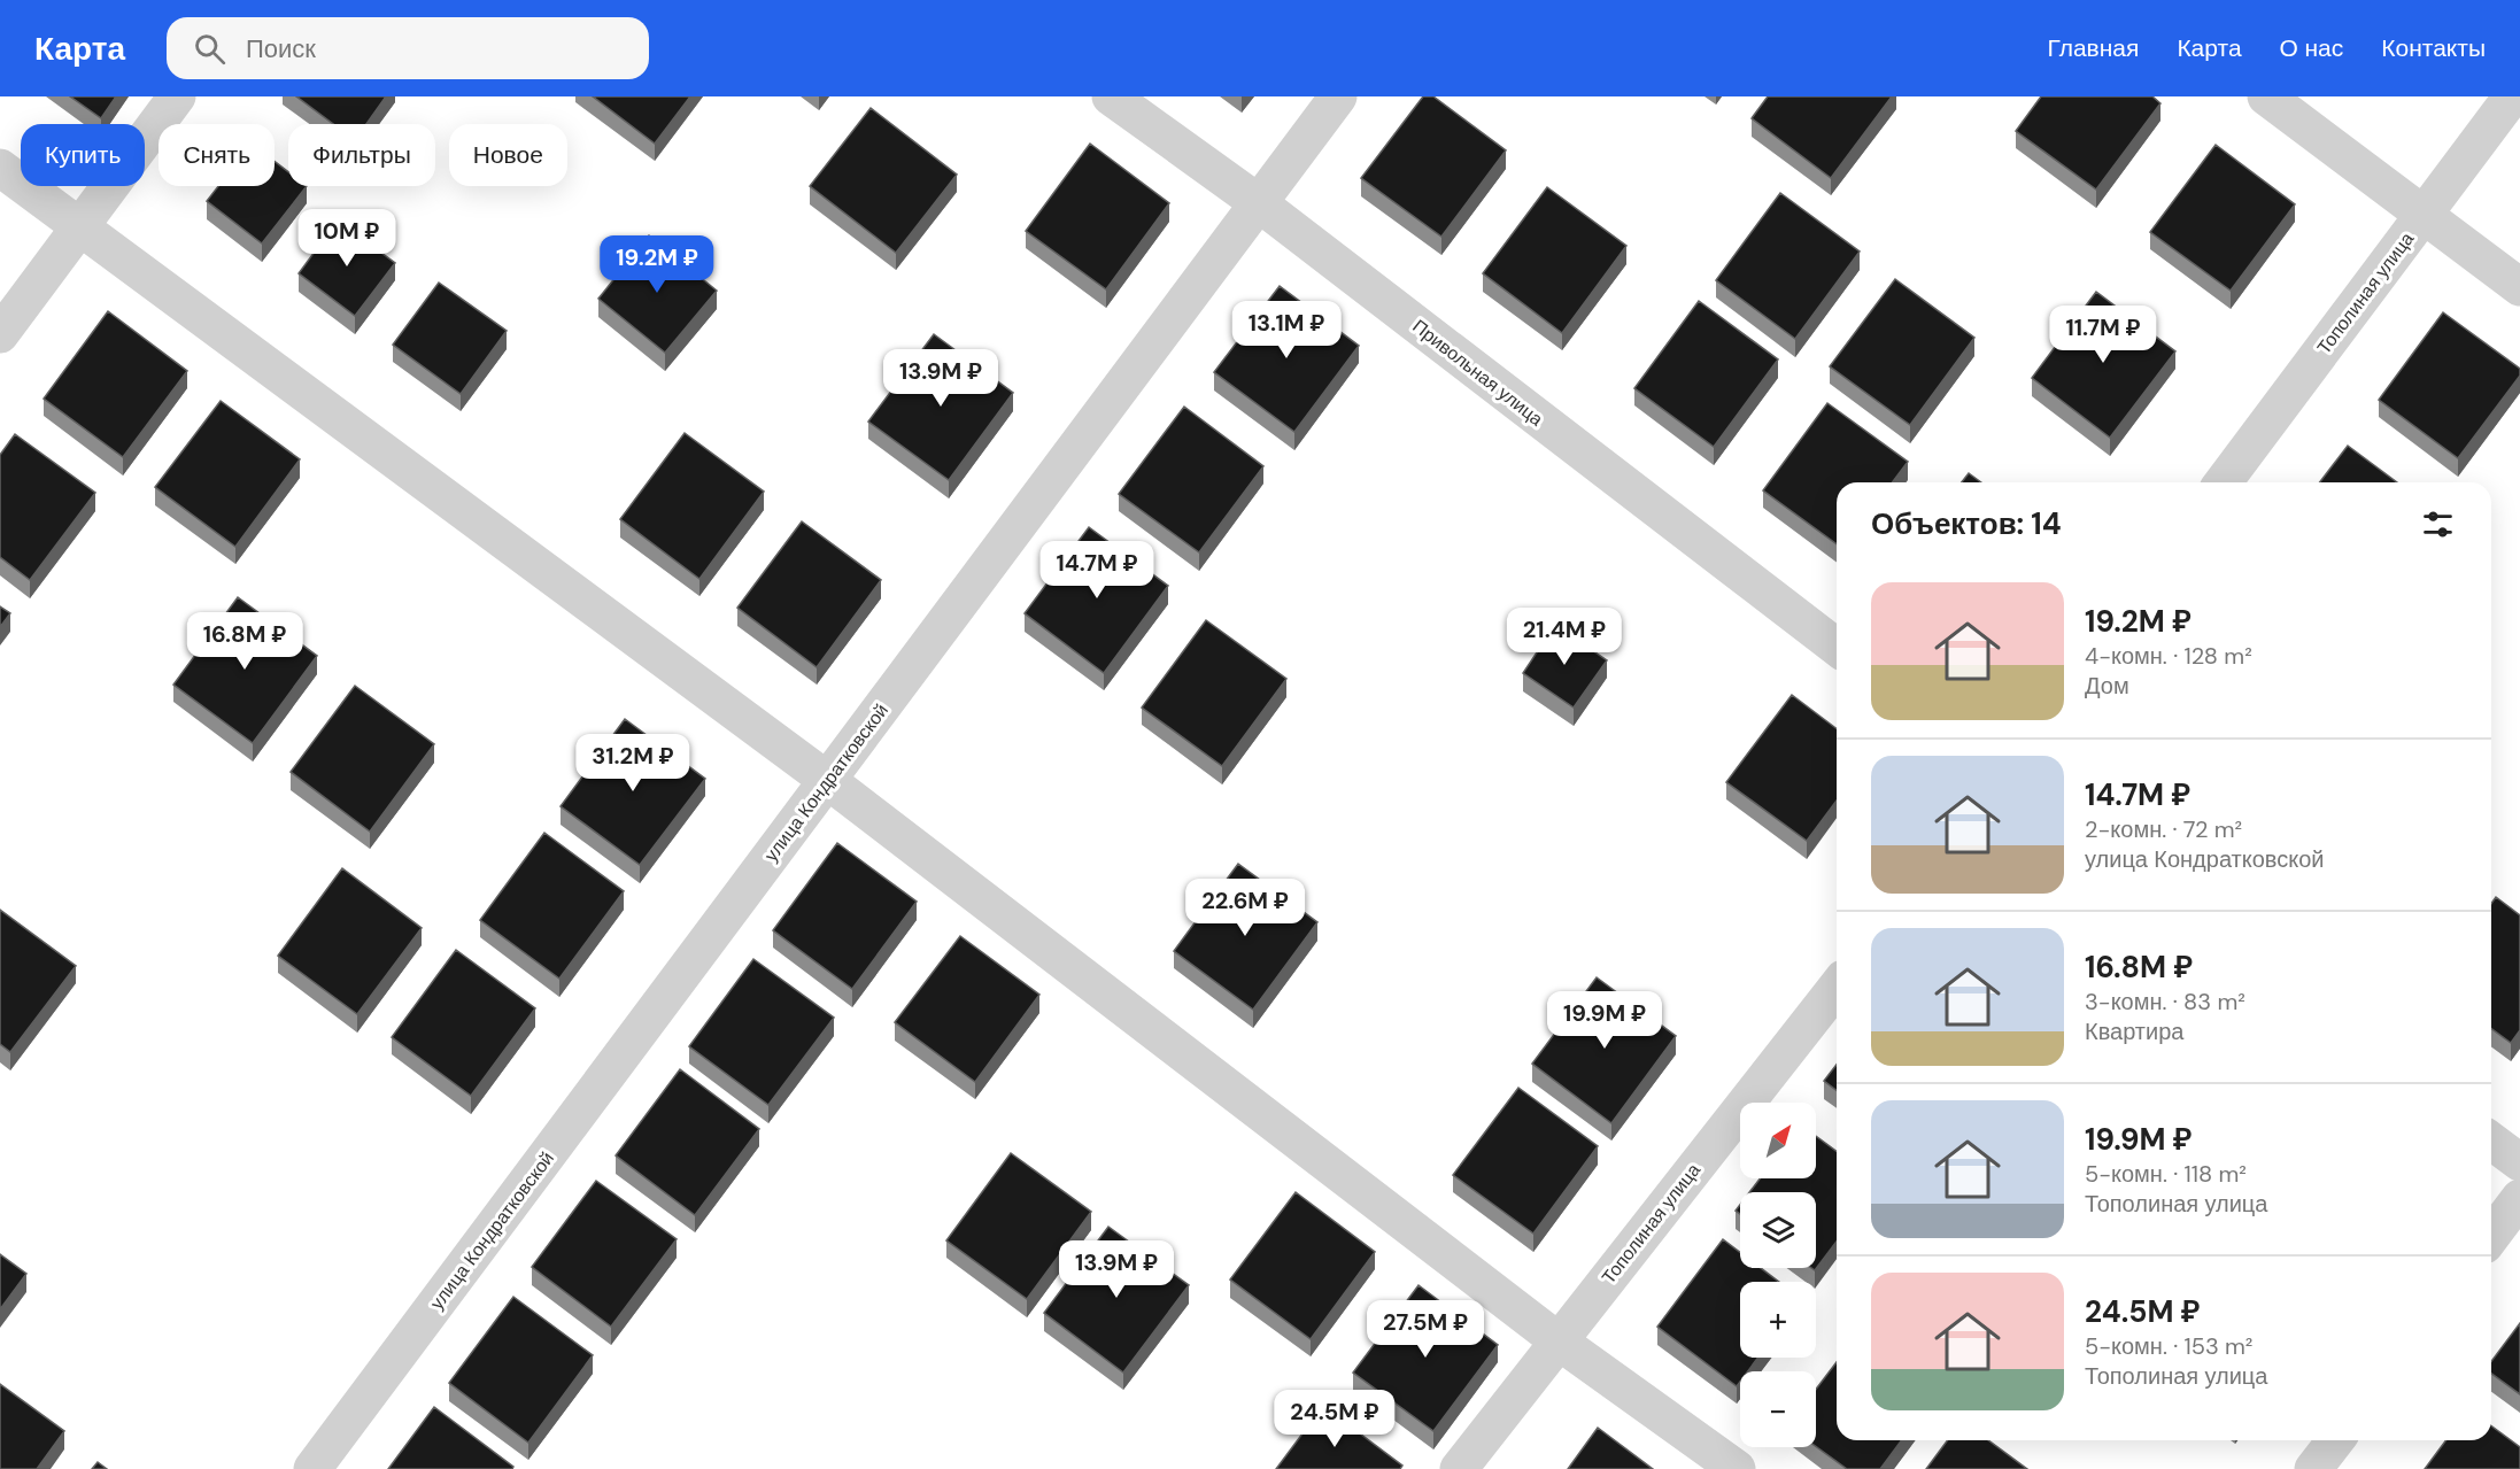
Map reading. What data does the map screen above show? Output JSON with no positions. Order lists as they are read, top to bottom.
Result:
{
  "streets": {
    "street": ["Тополиная улица", "Привольная улица", "улица Кондратковской"]
  },
  "crossings": [
    ["Привольная улица", "улица Кондратковской"]
  ],
  "north": "top right",
  "page": {
    "header": "Карта",
    "search": "Поиск",
    "nav": [
      "Главная",
      "Карта",
      "О нас",
      "Контакты"
    ],
    "chip": [
      "Купить",
      "Снять",
      "Фильтры",
      "Новое"
    ],
    "price": [
      "10M ₽",
      "19.2M ₽",
      "13.1M ₽",
      "11.7M ₽",
      "13.9M ₽",
      "14.7M ₽",
      "21.4M ₽",
      "16.8M ₽",
      "31.2M ₽",
      "22.6M ₽",
      "19.9M ₽",
      "13.9M ₽",
      "27.5M ₽",
      "24.5M ₽"
    ],
    "heading": "Объектов: 14",
    "list": [
      {
        "name": "19.2M ₽",
        "note": "4-комн. · 128 m² · Дом"
      },
      {
        "name": "14.7M ₽",
        "note": "2-комн. · 72 m² · улица Кондратковской"
      },
      {
        "name": "16.8M ₽",
        "note": "3-комн. · 83 m² · Квартира"
      },
      {
        "name": "19.9M ₽",
        "note": "5-комн. · 118 m² · Тополиная улица"
      },
      {
        "name": "24.5M ₽",
        "note": "5-комн. · 153 m² · Тополиная улица"
      }
    ],
    "map_buttons": ["+", "−"]
  }
}
